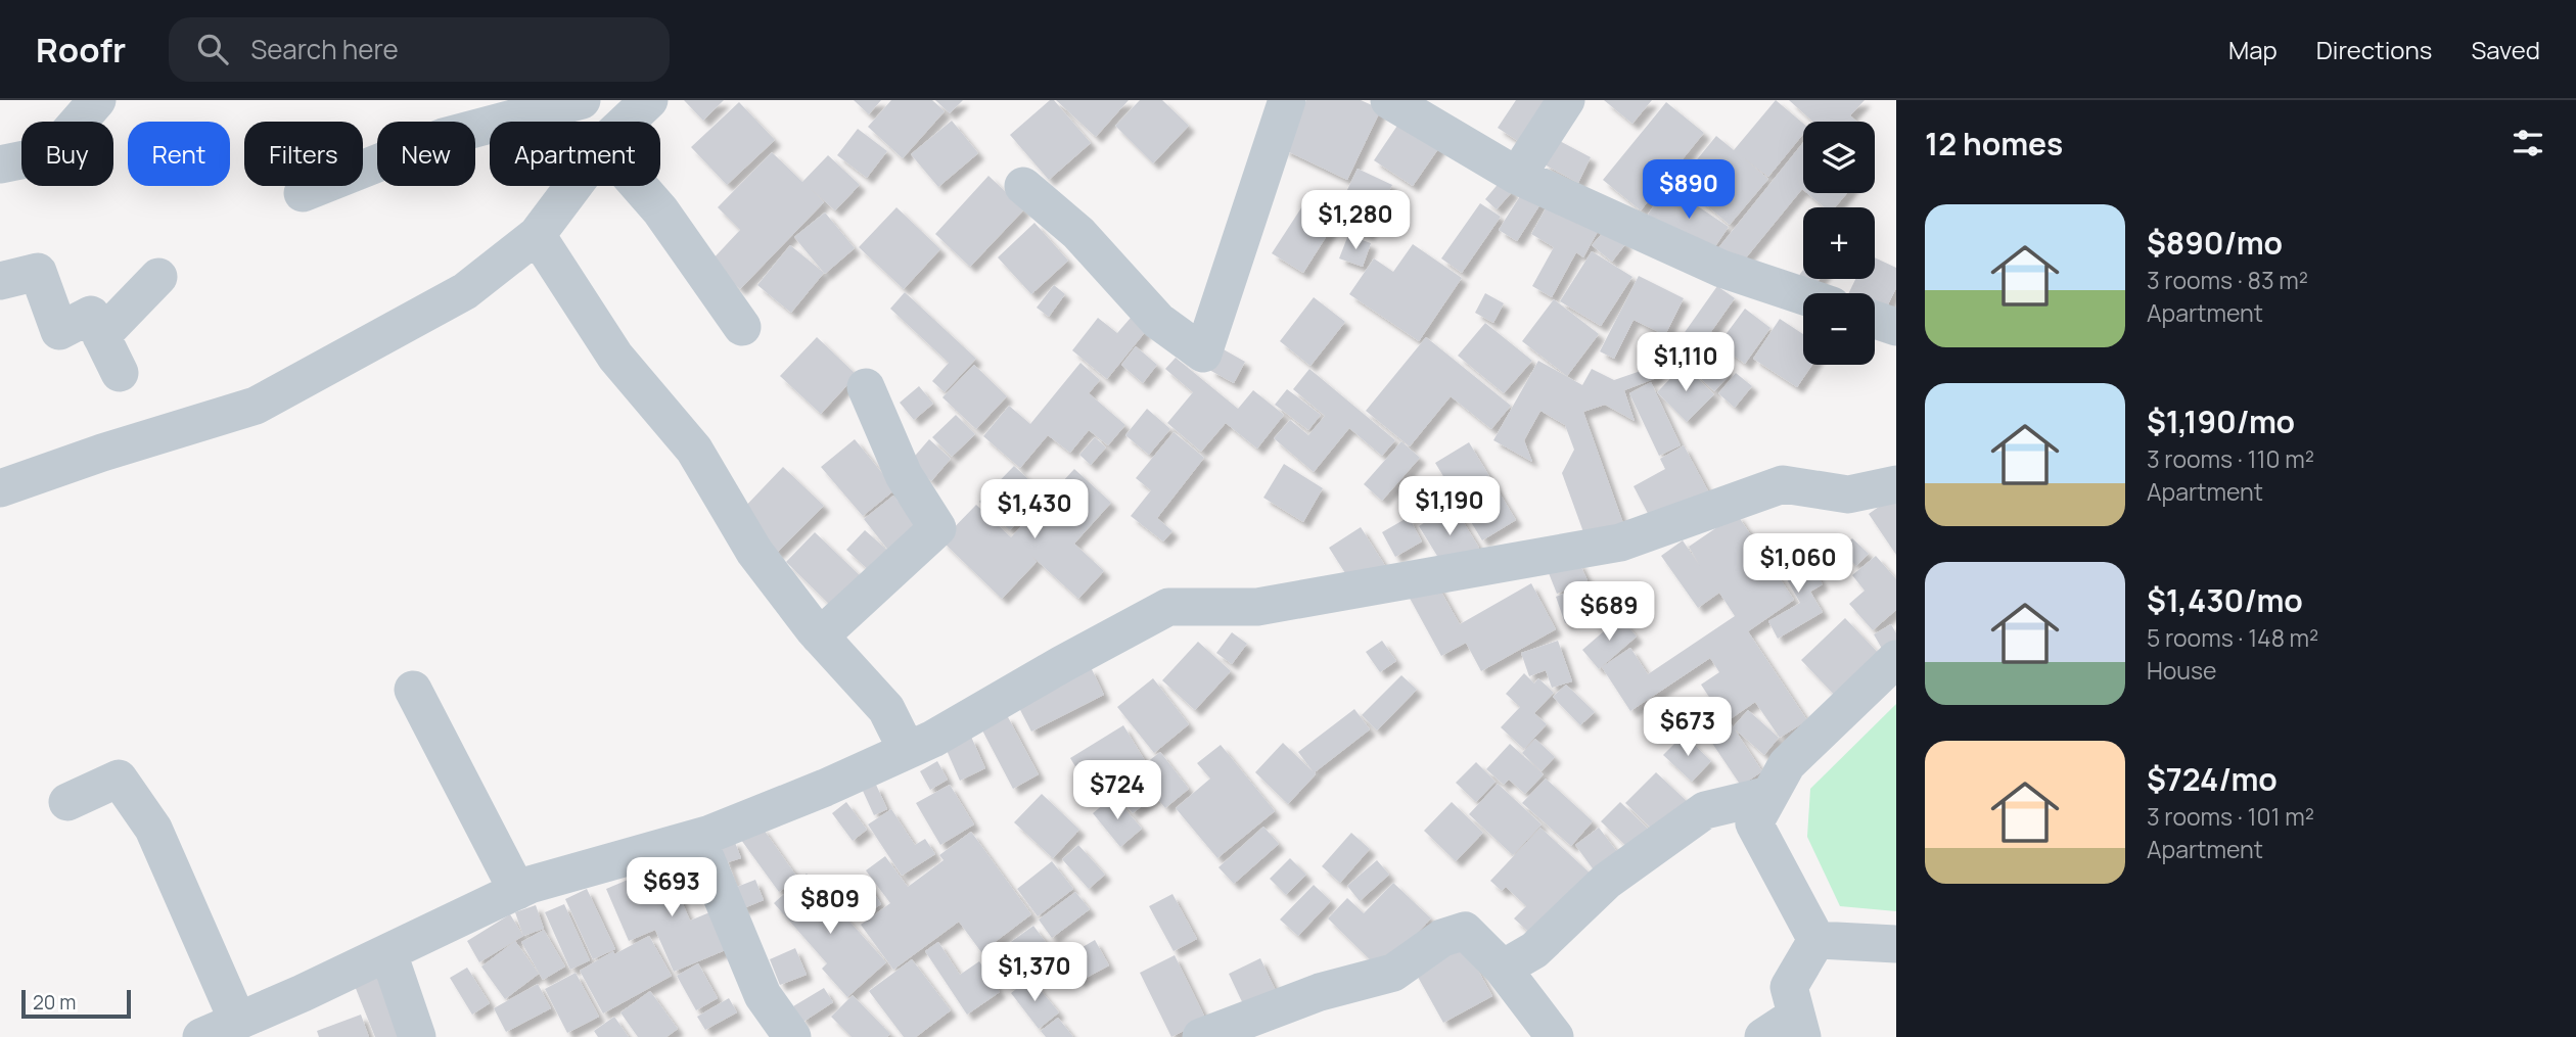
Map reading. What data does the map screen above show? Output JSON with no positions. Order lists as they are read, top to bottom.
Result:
{
  "scale_bar": "20 m",
  "page": {
    "header": "Roofr",
    "search": "Search here",
    "nav": ["Map", "Directions", "Saved"],
    "heading": "12 homes",
    "map_buttons": ["+", "−"],
    "chip": [
      "Buy",
      "Rent",
      "Filters",
      "New",
      "Apartment"
    ],
    "price": [
      "$890",
      "$1,280",
      "$1,110",
      "$1,190",
      "$1,430",
      "$1,060",
      "$689",
      "$673",
      "$724",
      "$693",
      "$809",
      "$1,370"
    ],
    "list": [
      {
        "name": "$890/mo",
        "note": "3 rooms · 83 m² · Apartment"
      },
      {
        "name": "$1,190/mo",
        "note": "3 rooms · 110 m² · Apartment"
      },
      {
        "name": "$1,430/mo",
        "note": "5 rooms · 148 m² · House"
      },
      {
        "name": "$724/mo",
        "note": "3 rooms · 101 m² · Apartment"
      }
    ],
    "scale": "20 m"
  }
}
